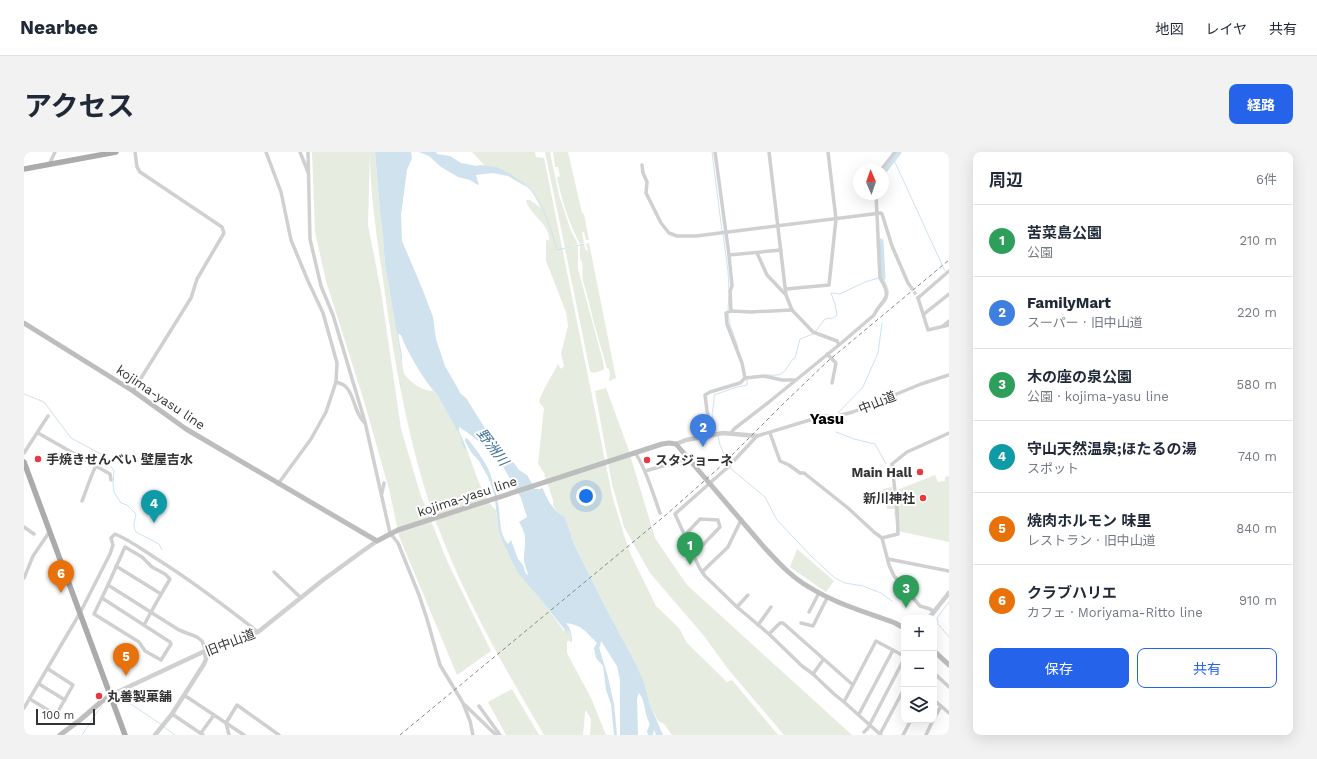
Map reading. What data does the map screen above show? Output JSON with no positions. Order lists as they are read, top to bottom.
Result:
{
  "streets": {
    "main road": ["kojima-yasu line"],
    "street": ["中山道", "旧中山道"]
  },
  "crossings": [
    ["kojima-yasu line", "旧中山道"]
  ],
  "districts": ["Yasu"],
  "water": ["野洲川"],
  "places": [
    "手焼きせんべい 壁屋吉水",
    "スタジョーネ",
    "Main Hall",
    "新川神社",
    "丸善製菓舗"
  ],
  "scale_bar": "100 m",
  "north": "top",
  "page": {
    "header": "Nearbee",
    "nav": ["地図", "レイヤ", "共有"],
    "title": "アクセス",
    "buttons": [
      "経路",
      ["保存", "共有"]
    ],
    "heading": ["周辺", "6件"],
    "list": [
      {
        "mark": "1",
        "name": "苦菜島公園",
        "note": "公園",
        "value": "210 m"
      },
      {
        "mark": "2",
        "name": "FamilyMart",
        "note": "スーパー · 旧中山道",
        "value": "220 m"
      },
      {
        "mark": "3",
        "name": "木の座の泉公園",
        "note": "公園 · kojima-yasu line",
        "value": "580 m"
      },
      {
        "mark": "4",
        "name": "守山天然温泉;ほたるの湯",
        "note": "スポット",
        "value": "740 m"
      },
      {
        "mark": "5",
        "name": "焼肉ホルモン 味里",
        "note": "レストラン · 旧中山道",
        "value": "840 m"
      },
      {
        "mark": "6",
        "name": "クラブハリエ",
        "note": "カフェ · Moriyama-Ritto line",
        "value": "910 m"
      }
    ],
    "pins": [
      "2",
      "4",
      "1",
      "6",
      "3",
      "5"
    ],
    "map_buttons": ["+", "−"],
    "scale": "100 m"
  }
}
